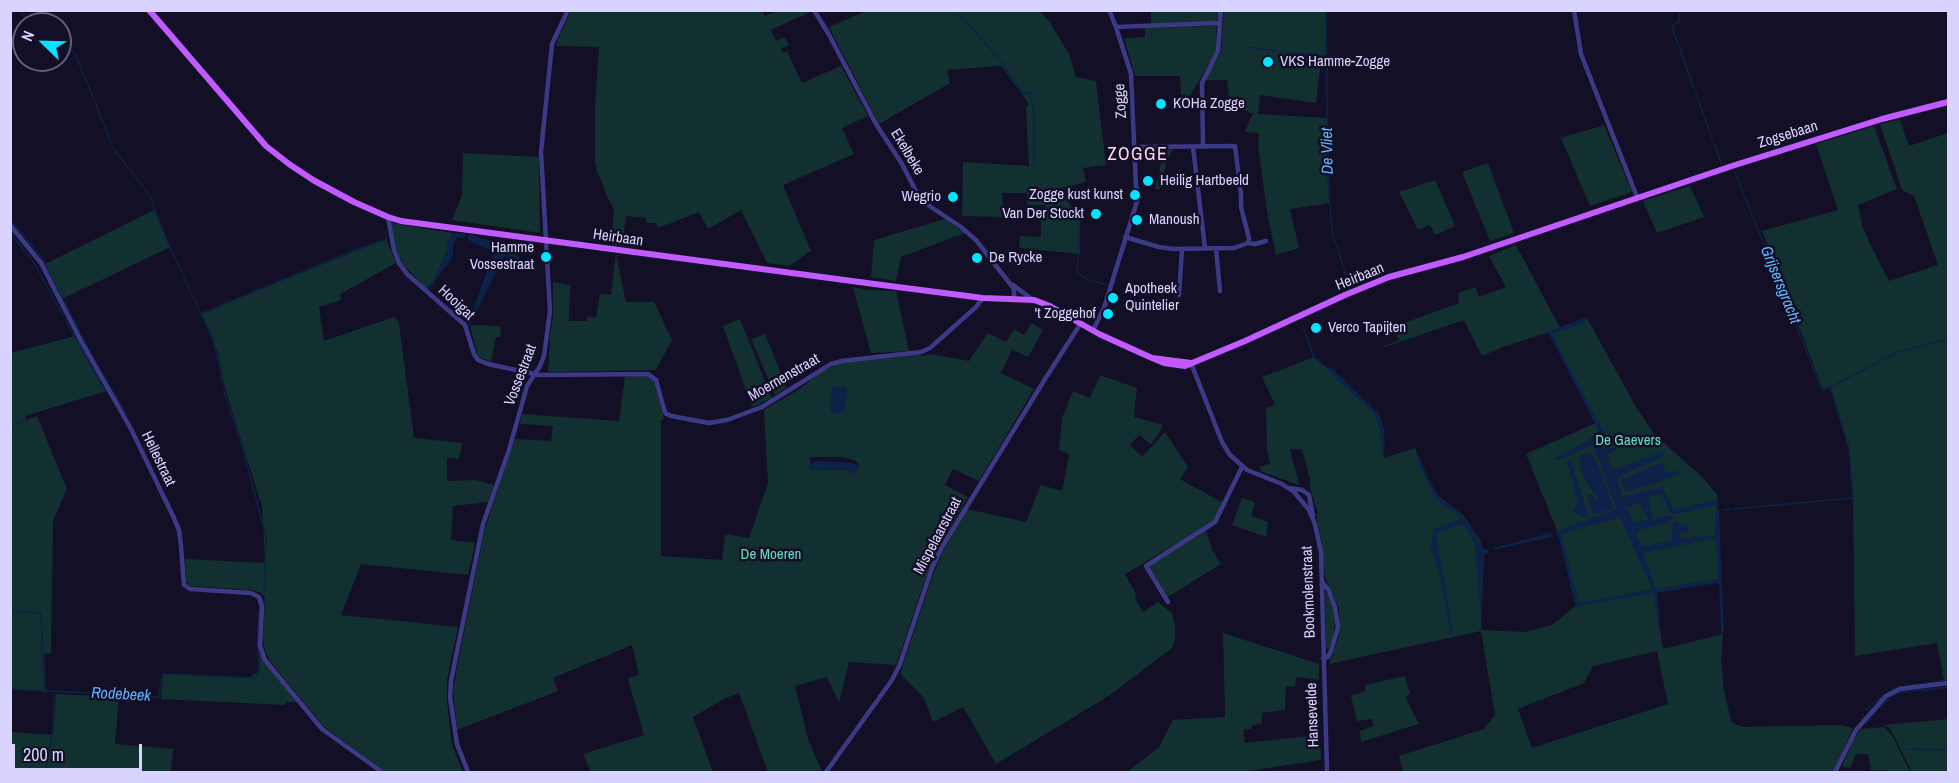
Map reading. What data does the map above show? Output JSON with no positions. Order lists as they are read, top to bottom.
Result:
{
  "streets": {
    "main road": ["Zogsebaan", "Heirbaan"],
    "street": [
      "Zogge",
      "Ekelbeke",
      "Hooigat",
      "Vossestraat",
      "Moernenstraat",
      "Hellestraat",
      "Mispelaarstraat",
      "Bookmolenstraat",
      "Hansevelde"
    ]
  },
  "crossings": [
    ["Zogge", "Heirbaan"],
    ["Zogsebaan", "Heirbaan"],
    ["Ekelbeke", "Heirbaan"],
    ["Heirbaan", "Hooigat"],
    ["Heirbaan", "Vossestraat"],
    ["Heirbaan", "Moernenstraat"],
    ["Heirbaan", "Mispelaarstraat"],
    ["Heirbaan", "Bookmolenstraat"],
    ["Hooigat", "Vossestraat"],
    ["Hooigat", "Moernenstraat"],
    ["Vossestraat", "Moernenstraat"],
    ["Bookmolenstraat", "Hansevelde"]
  ],
  "districts": ["ZOGGE"],
  "water": ["De Vliet", "Grijsersgracht", "Rodebeek"],
  "parks": ["De Gaevers", "De Moeren"],
  "places": [
    "VKS Hamme-Zogge",
    "KOHa Zogge",
    "Heilig Hartbeeld",
    "Zogge kust kunst",
    "Wegrio",
    "Van Der Stockt",
    "Manoush",
    "Hamme Vossestraat",
    "De Rycke",
    "Apotheek Quintelier",
    "'t Zoggehof",
    "Verco Tapijten"
  ],
  "scale_bar": "200 m",
  "north": "top left"
}
